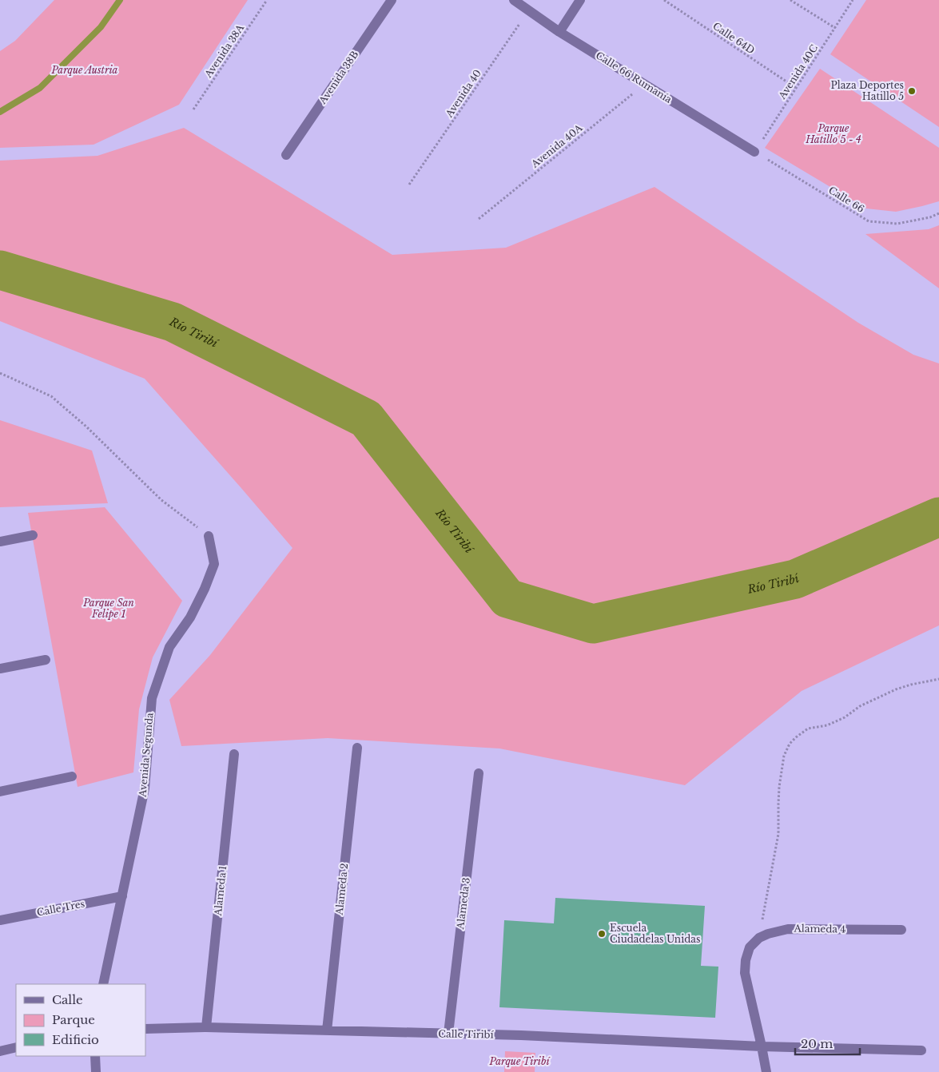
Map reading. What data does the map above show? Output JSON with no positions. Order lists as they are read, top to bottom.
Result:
{
  "streets": {
    "street": [
      "Avenida 38B",
      "Calle 66 Rumanía",
      "Avenida Segunda",
      "Alameda 2",
      "Alameda 1",
      "Alameda 3",
      "Calle Tres",
      "Alameda 4",
      "Calle Tiribí"
    ],
    "path": [
      "Calle 64D",
      "Avenida 38A",
      "Avenida 40C",
      "Avenida 40",
      "Avenida 40A",
      "Calle 66"
    ]
  },
  "crossings": [
    ["Calle 64D", "Avenida 40C"],
    ["Avenida 40C", "Calle 66 Rumanía"],
    ["Avenida 40C", "Calle 66"],
    ["Calle 66 Rumanía", "Avenida 40"],
    ["Calle 66 Rumanía", "Avenida 40A"],
    ["Calle 66 Rumanía", "Calle 66"],
    ["Avenida Segunda", "Calle Tres"],
    ["Alameda 2", "Calle Tiribí"],
    ["Alameda 1", "Calle Tiribí"],
    ["Alameda 3", "Calle Tiribí"]
  ],
  "water": ["Río Tiribí"],
  "parks": [
    "Parque Austria",
    "Parque Hatillo 5 - 4",
    "Parque San Felipe 1",
    "Parque Tiribí"
  ],
  "places": ["Plaza Deportes Hatillo 5", "Escuela Ciudadelas Unidas"],
  "legend": ["Calle", "Parque", "Edificio"],
  "scale_bar": "20 m"
}
